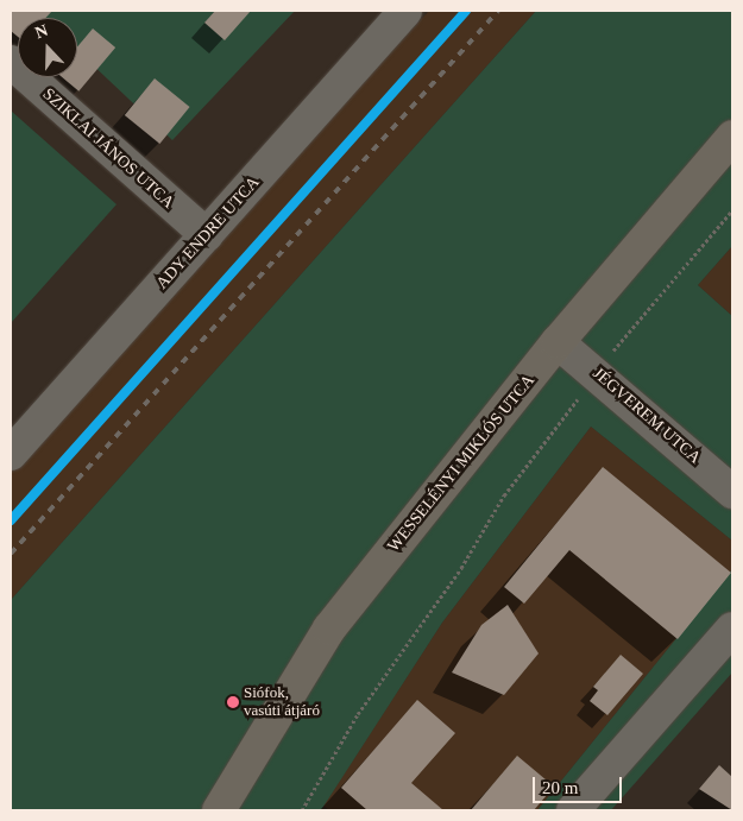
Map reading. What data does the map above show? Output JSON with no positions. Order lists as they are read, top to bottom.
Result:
{
  "streets": {
    "main road": ["WESSELÉNYI MIKLÓS UTCA"],
    "street": ["SZIKLAI JÁNOS UTCA", "ADY ENDRE UTCA", "JÉGVEREM UTCA"]
  },
  "crossings": [
    ["SZIKLAI JÁNOS UTCA", "ADY ENDRE UTCA"],
    ["JÉGVEREM UTCA", "WESSELÉNYI MIKLÓS UTCA"]
  ],
  "places": ["Siófok, vasúti átjáró"],
  "scale_bar": "20 m",
  "north": "top"
}
